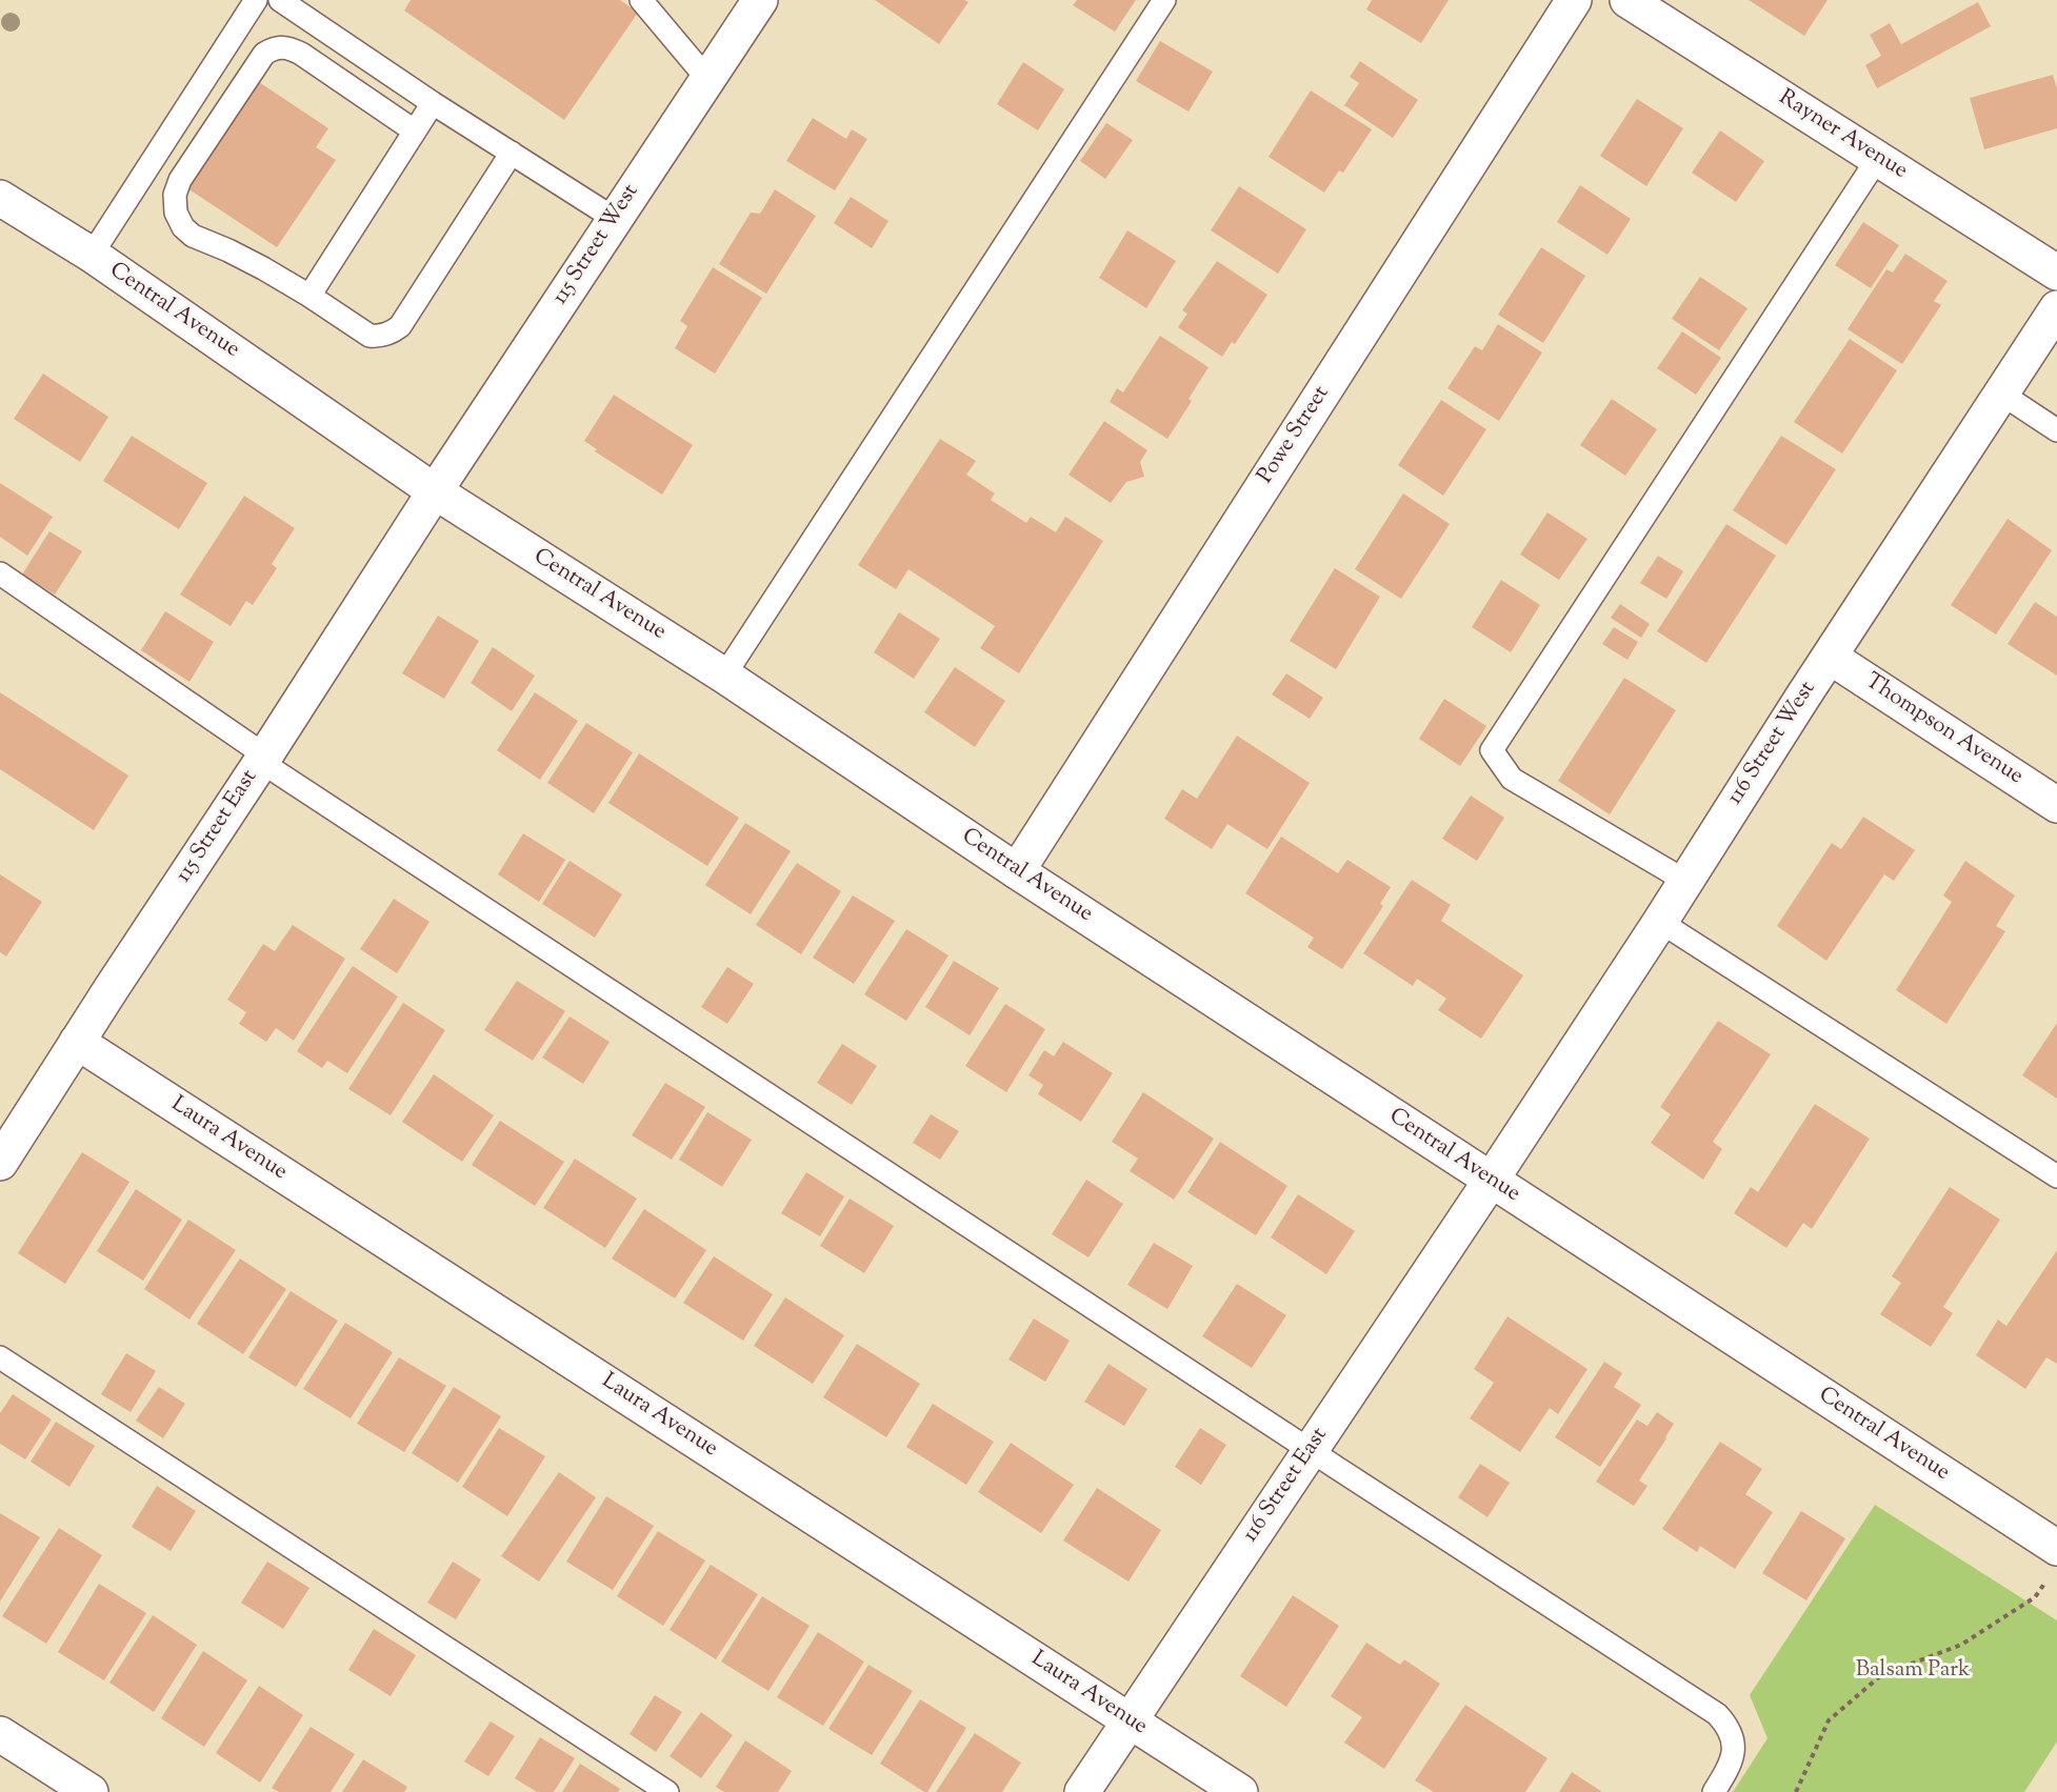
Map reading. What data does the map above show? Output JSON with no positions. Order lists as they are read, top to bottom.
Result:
{
  "streets": {
    "street": [
      "Rayner Avenue",
      "115 Street West",
      "Central Avenue",
      "Powe Street",
      "Thompson Avenue",
      "116 Street West",
      "115 Street East",
      "Laura Avenue",
      "116 Street East"
    ]
  },
  "crossings": [
    ["115 Street West", "Central Avenue"],
    ["115 Street West", "115 Street East"],
    ["Central Avenue", "Powe Street"],
    ["Central Avenue", "116 Street West"],
    ["Central Avenue", "115 Street East"],
    ["Central Avenue", "116 Street East"],
    ["Thompson Avenue", "116 Street West"],
    ["116 Street West", "116 Street East"],
    ["115 Street East", "Laura Avenue"],
    ["Laura Avenue", "116 Street East"]
  ],
  "parks": ["Balsam Park"]
}
